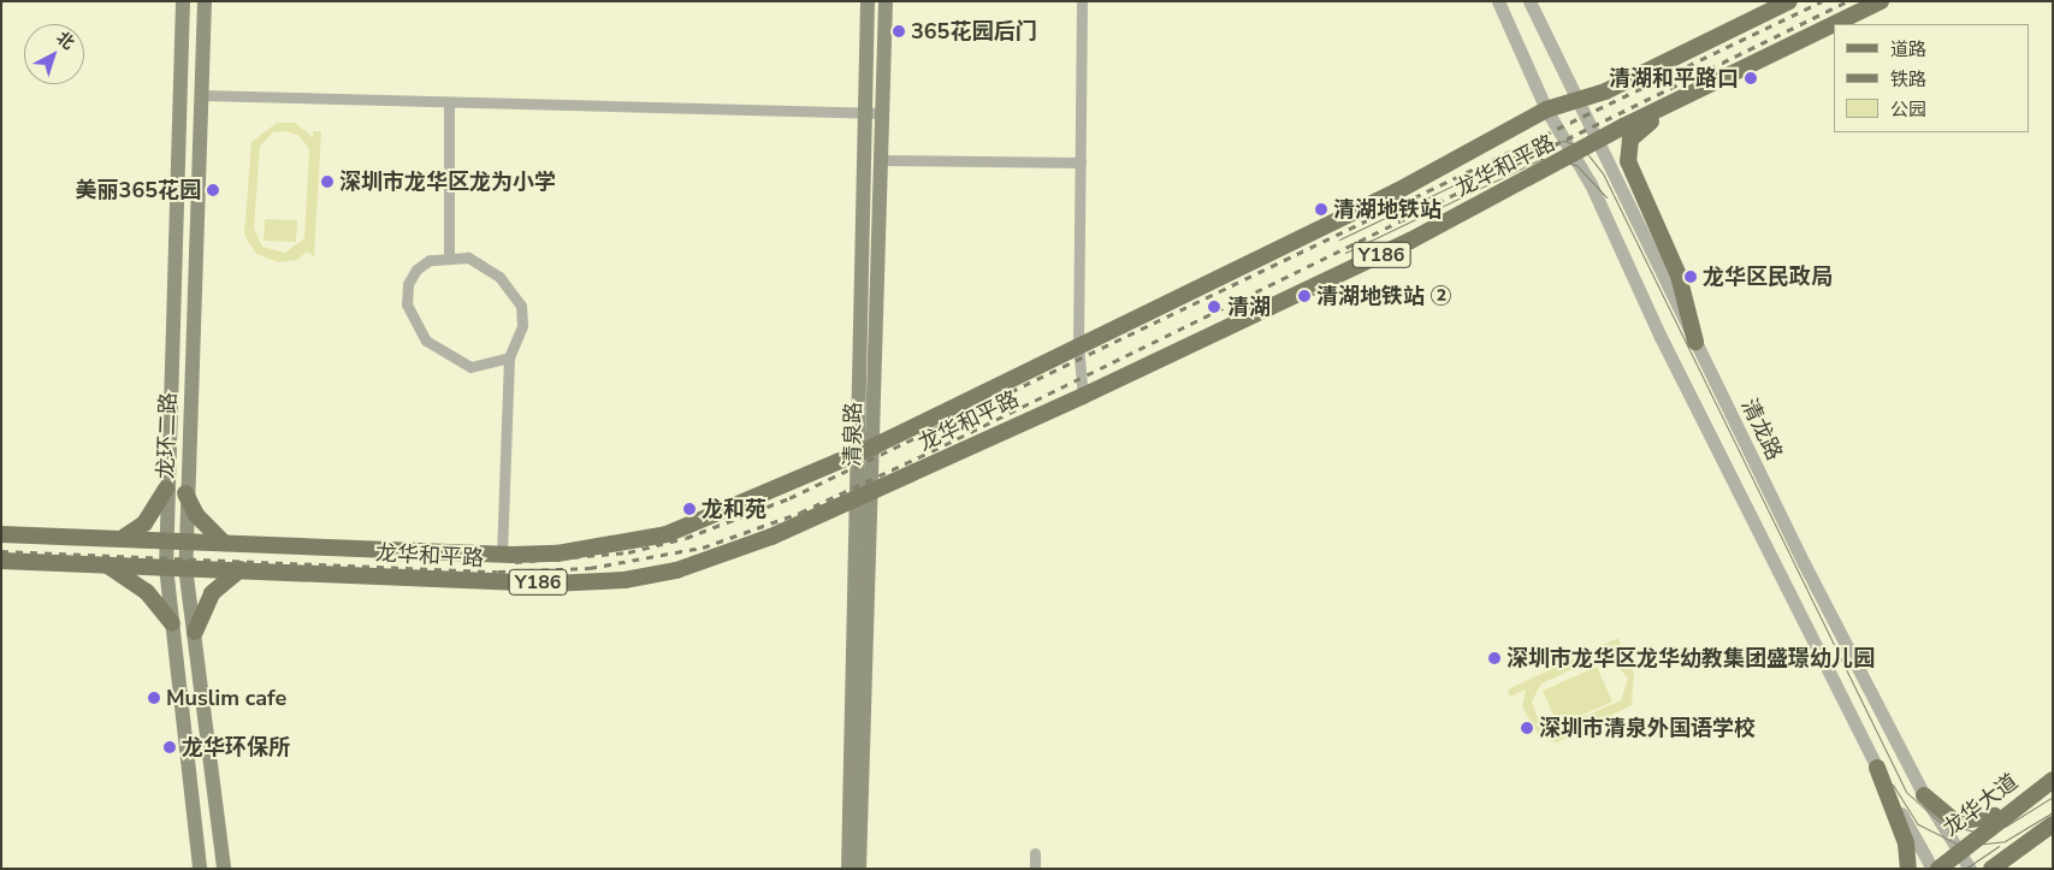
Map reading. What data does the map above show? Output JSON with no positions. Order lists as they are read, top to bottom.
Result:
{
  "streets": {
    "main road": [
      "龙华和平路",
      "Y186",
      "清泉路",
      "龙环二路",
      "龙华大道"
    ],
    "street": ["清龙路"]
  },
  "crossings": [
    ["龙华和平路", "清龙路"],
    ["龙华和平路", "清泉路"],
    ["龙华和平路", "龙环二路"],
    ["清龙路", "龙华大道"]
  ],
  "places": [
    "365花园后门",
    "清湖和平路口",
    "深圳市龙华区龙为小学",
    "美丽365花园",
    "清湖地铁站",
    "龙华区民政局",
    "清湖地铁站 ②",
    "清湖",
    "龙和苑",
    "深圳市龙华区龙华幼教集团盛璟幼儿园",
    "Muslim cafe",
    "深圳市清泉外国语学校",
    "龙华环保所"
  ],
  "legend": ["道路", "铁路", "公园"],
  "north": "top right"
}
